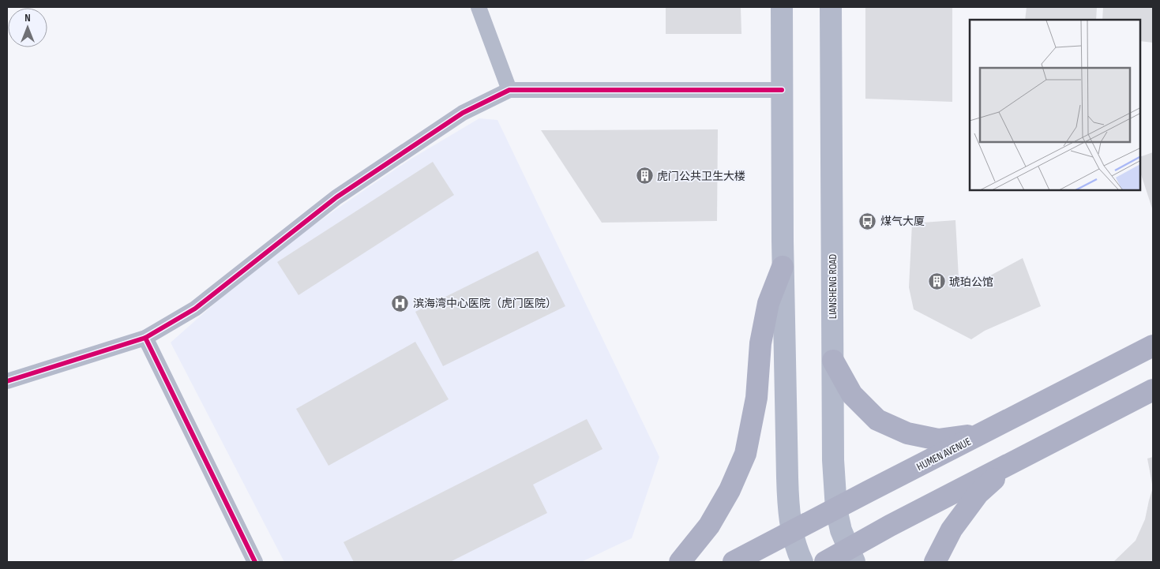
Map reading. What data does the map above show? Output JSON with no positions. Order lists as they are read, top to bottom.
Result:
{
  "streets": {
    "main road": ["LIANSHENG ROAD", "HUMEN AVENUE"]
  },
  "crossings": [
    ["LIANSHENG ROAD", "HUMEN AVENUE"]
  ],
  "places": {
    "building": ["虎门公共卫生大楼", "琥珀公馆"],
    "bus stop": ["煤气大厦"],
    "hospital": ["滨海湾中心医院（虎门医院）"]
  },
  "north": "top"
}
